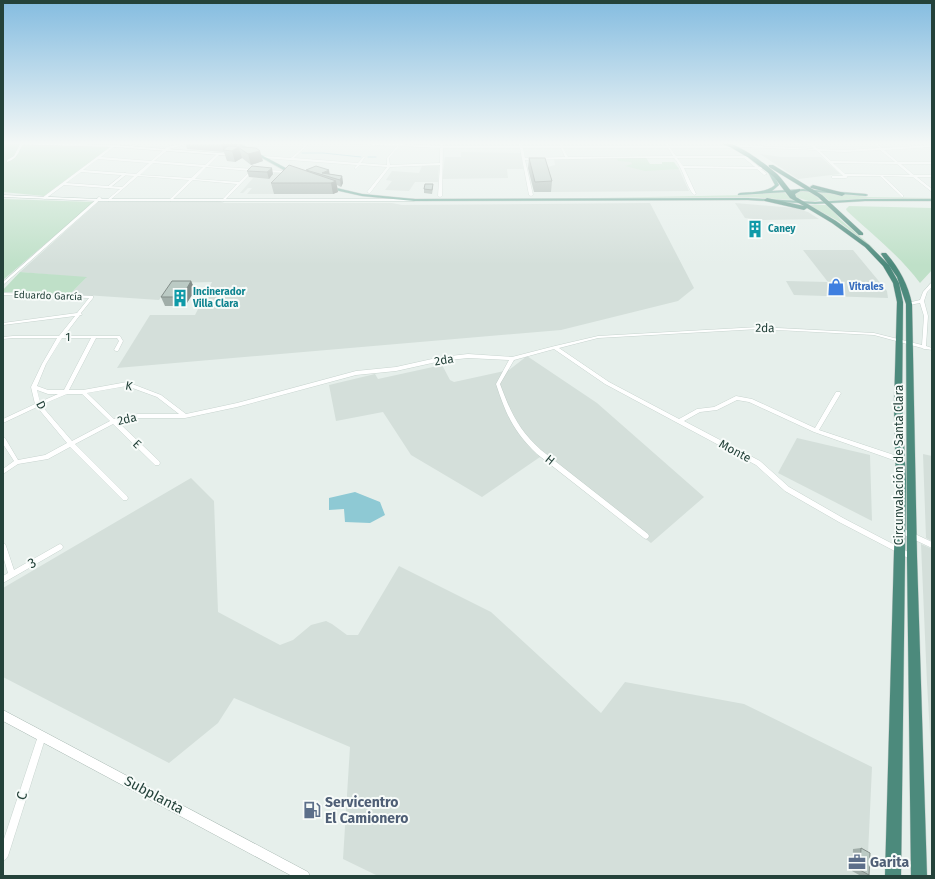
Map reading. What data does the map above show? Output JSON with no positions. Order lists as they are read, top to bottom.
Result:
{
  "streets": {
    "highway": ["Circunvalación de Santa Clara"],
    "street": [
      "Eduardo García",
      "2da",
      "1",
      "K",
      "D",
      "E",
      "Monte",
      "H",
      "3",
      "Subplanta",
      "C"
    ]
  },
  "crossings": [
    ["Eduardo García", "D"],
    ["2da", "K"],
    ["2da", "D"],
    ["2da", "E"],
    ["2da", "Monte"],
    ["2da", "H"],
    ["2da", "Circunvalación de Santa Clara"],
    ["1", "D"],
    ["K", "D"],
    ["K", "E"],
    ["Monte", "Circunvalación de Santa Clara"],
    ["Subplanta", "C"]
  ],
  "places": {
    "building": ["Caney", "Incinerador Villa Clara"],
    "shop": ["Vitrales"],
    "fuel station": ["Servicentro El Camionero"],
    "office": ["Garita"]
  }
}
